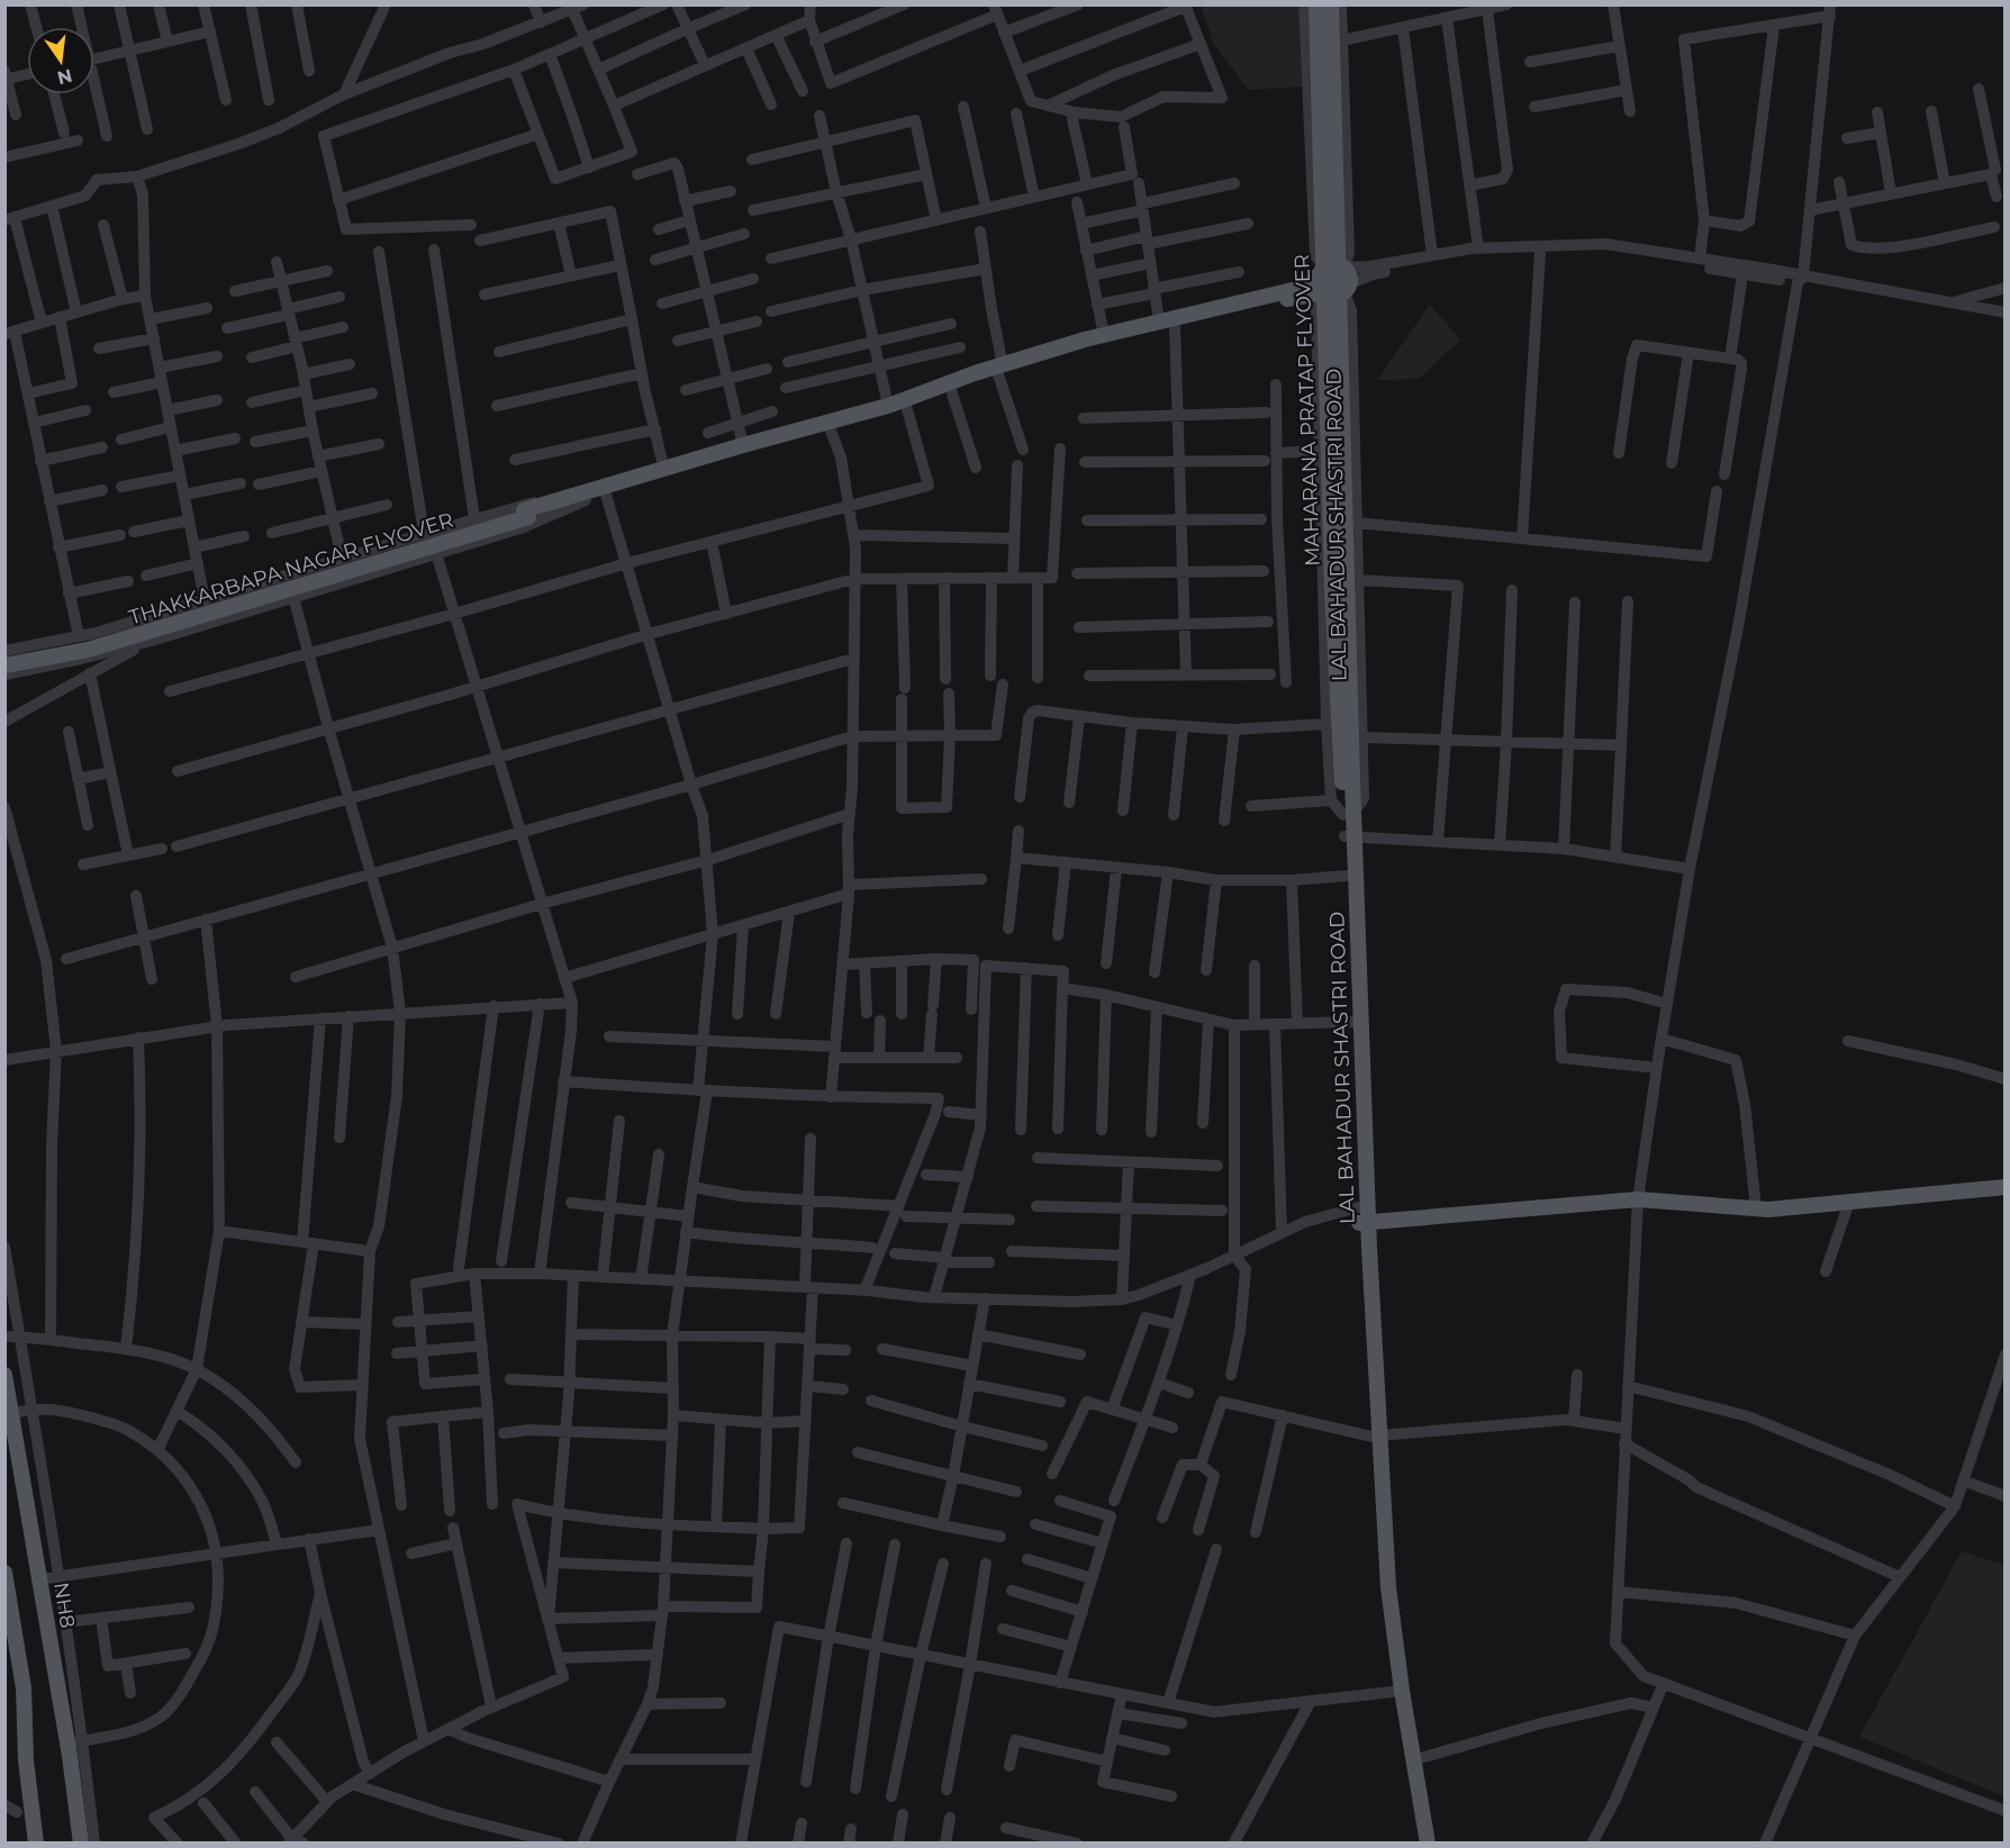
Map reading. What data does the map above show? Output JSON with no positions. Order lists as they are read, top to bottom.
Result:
{
  "streets": {
    "main road": [
      "MAHARANA PRATAP FLYOVER",
      "LAL BAHADUR SHASTRI ROAD",
      "THAKKARBAPA NAGAR FLYOVER",
      "NH8"
    ]
  },
  "crossings": [
    ["MAHARANA PRATAP FLYOVER", "LAL BAHADUR SHASTRI ROAD"]
  ],
  "north": "bottom"
}
